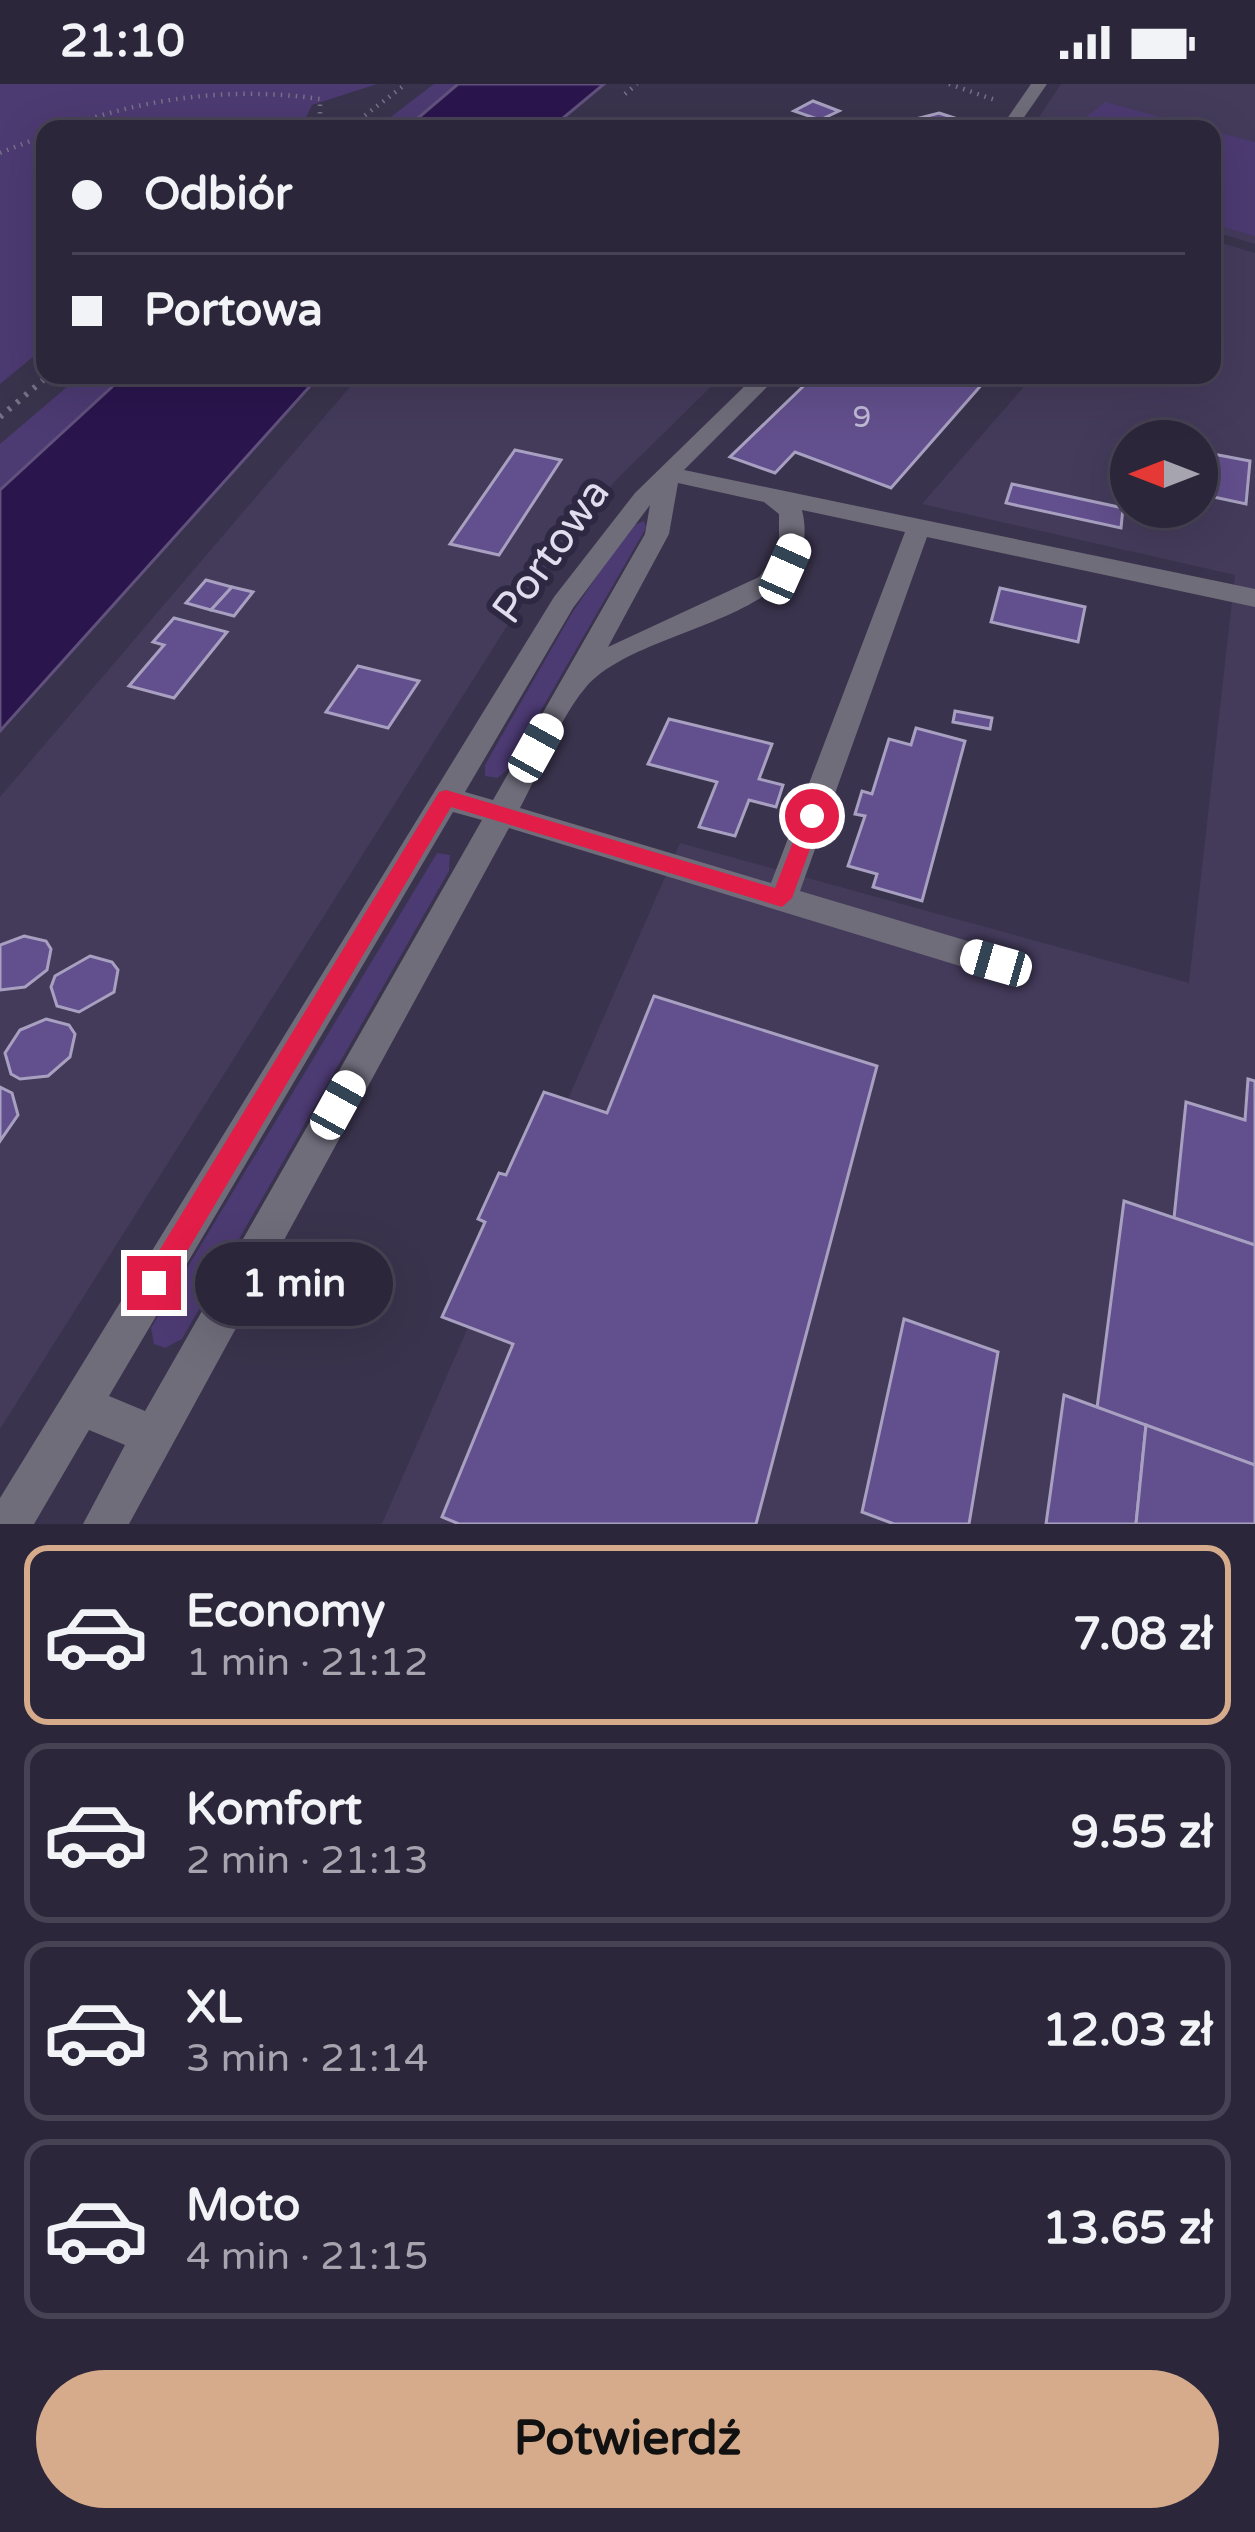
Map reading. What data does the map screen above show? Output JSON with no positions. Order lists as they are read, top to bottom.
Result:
{
  "streets": {
    "street": ["Portowa"]
  },
  "house_numbers": ["9"],
  "north": "left",
  "page": {
    "status": "21:10",
    "banner": ["Odbiór", "Portowa"],
    "bubble": "1 min",
    "list": [
      {
        "name": "Economy",
        "note": "1 min · 21:12",
        "value": "7.08 zł"
      },
      {
        "name": "Komfort",
        "note": "2 min · 21:13",
        "value": "9.55 zł"
      },
      {
        "name": "XL",
        "note": "3 min · 21:14",
        "value": "12.03 zł"
      },
      {
        "name": "Moto",
        "note": "4 min · 21:15",
        "value": "13.65 zł"
      }
    ],
    "buttons": "Potwierdź"
  }
}
